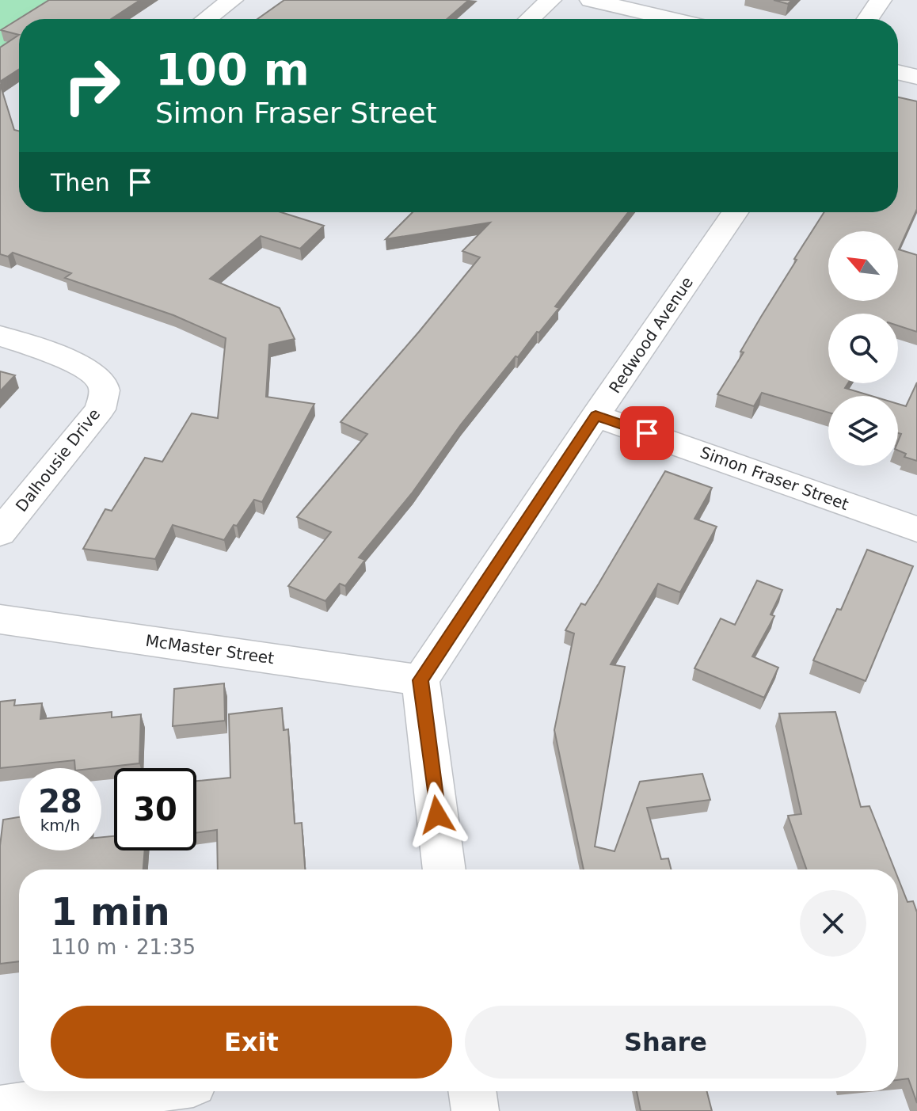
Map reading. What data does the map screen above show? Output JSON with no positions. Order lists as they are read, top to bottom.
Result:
{
  "streets": {
    "street": [
      "Redwood Avenue",
      "Dalhousie Drive",
      "Simon Fraser Street",
      "McMaster Street"
    ]
  },
  "crossings": [
    ["Redwood Avenue", "Simon Fraser Street"],
    ["Redwood Avenue", "McMaster Street"]
  ],
  "north": "top left",
  "page": {
    "turn": ["100 m", "Simon Fraser Street"],
    "then": "Then",
    "speed": "28 km/h",
    "limit": "30",
    "heading": ["1 min", "110 m · 21:35"],
    "buttons": ["Exit", "Share"]
  }
}
